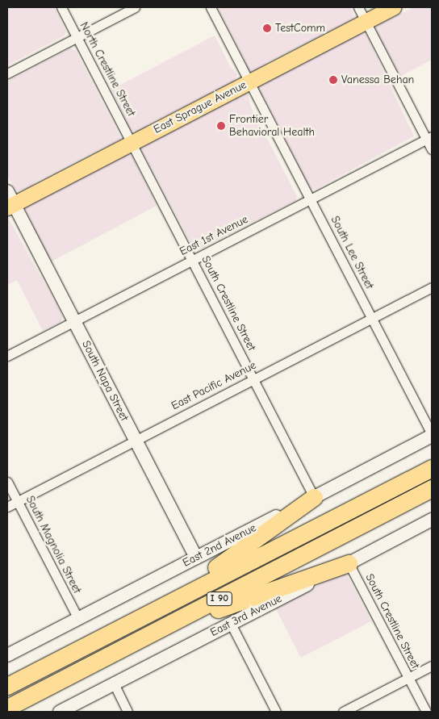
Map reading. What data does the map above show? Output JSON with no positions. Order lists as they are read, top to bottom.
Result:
{
  "streets": {
    "highway": ["I 90"],
    "main road": ["East Sprague Avenue"],
    "street": [
      "North Crestline Street",
      "East 1st Avenue",
      "South Lee Street",
      "South Crestline Street",
      "South Napa Street",
      "East Pacific Avenue",
      "South Magnolia Street",
      "East 2nd Avenue",
      "East 3rd Avenue"
    ]
  },
  "crossings": [
    ["North Crestline Street", "East Sprague Avenue"],
    ["North Crestline Street", "South Crestline Street"],
    ["East Sprague Avenue", "South Lee Street"],
    ["East Sprague Avenue", "South Crestline Street"],
    ["East Sprague Avenue", "South Napa Street"],
    ["East 1st Avenue", "South Lee Street"],
    ["East 1st Avenue", "South Crestline Street"],
    ["East 1st Avenue", "South Napa Street"],
    ["South Lee Street", "East Pacific Avenue"],
    ["South Lee Street", "East 2nd Avenue"],
    ["South Crestline Street", "East Pacific Avenue"],
    ["South Crestline Street", "East 2nd Avenue"],
    ["South Crestline Street", "East 3rd Avenue"],
    ["South Napa Street", "East Pacific Avenue"],
    ["South Napa Street", "East 2nd Avenue"],
    ["East Pacific Avenue", "South Magnolia Street"],
    ["South Magnolia Street", "East 2nd Avenue"]
  ],
  "places": ["TestComm", "Vanessa Behan", "Frontier Behavioral Health"]
}
